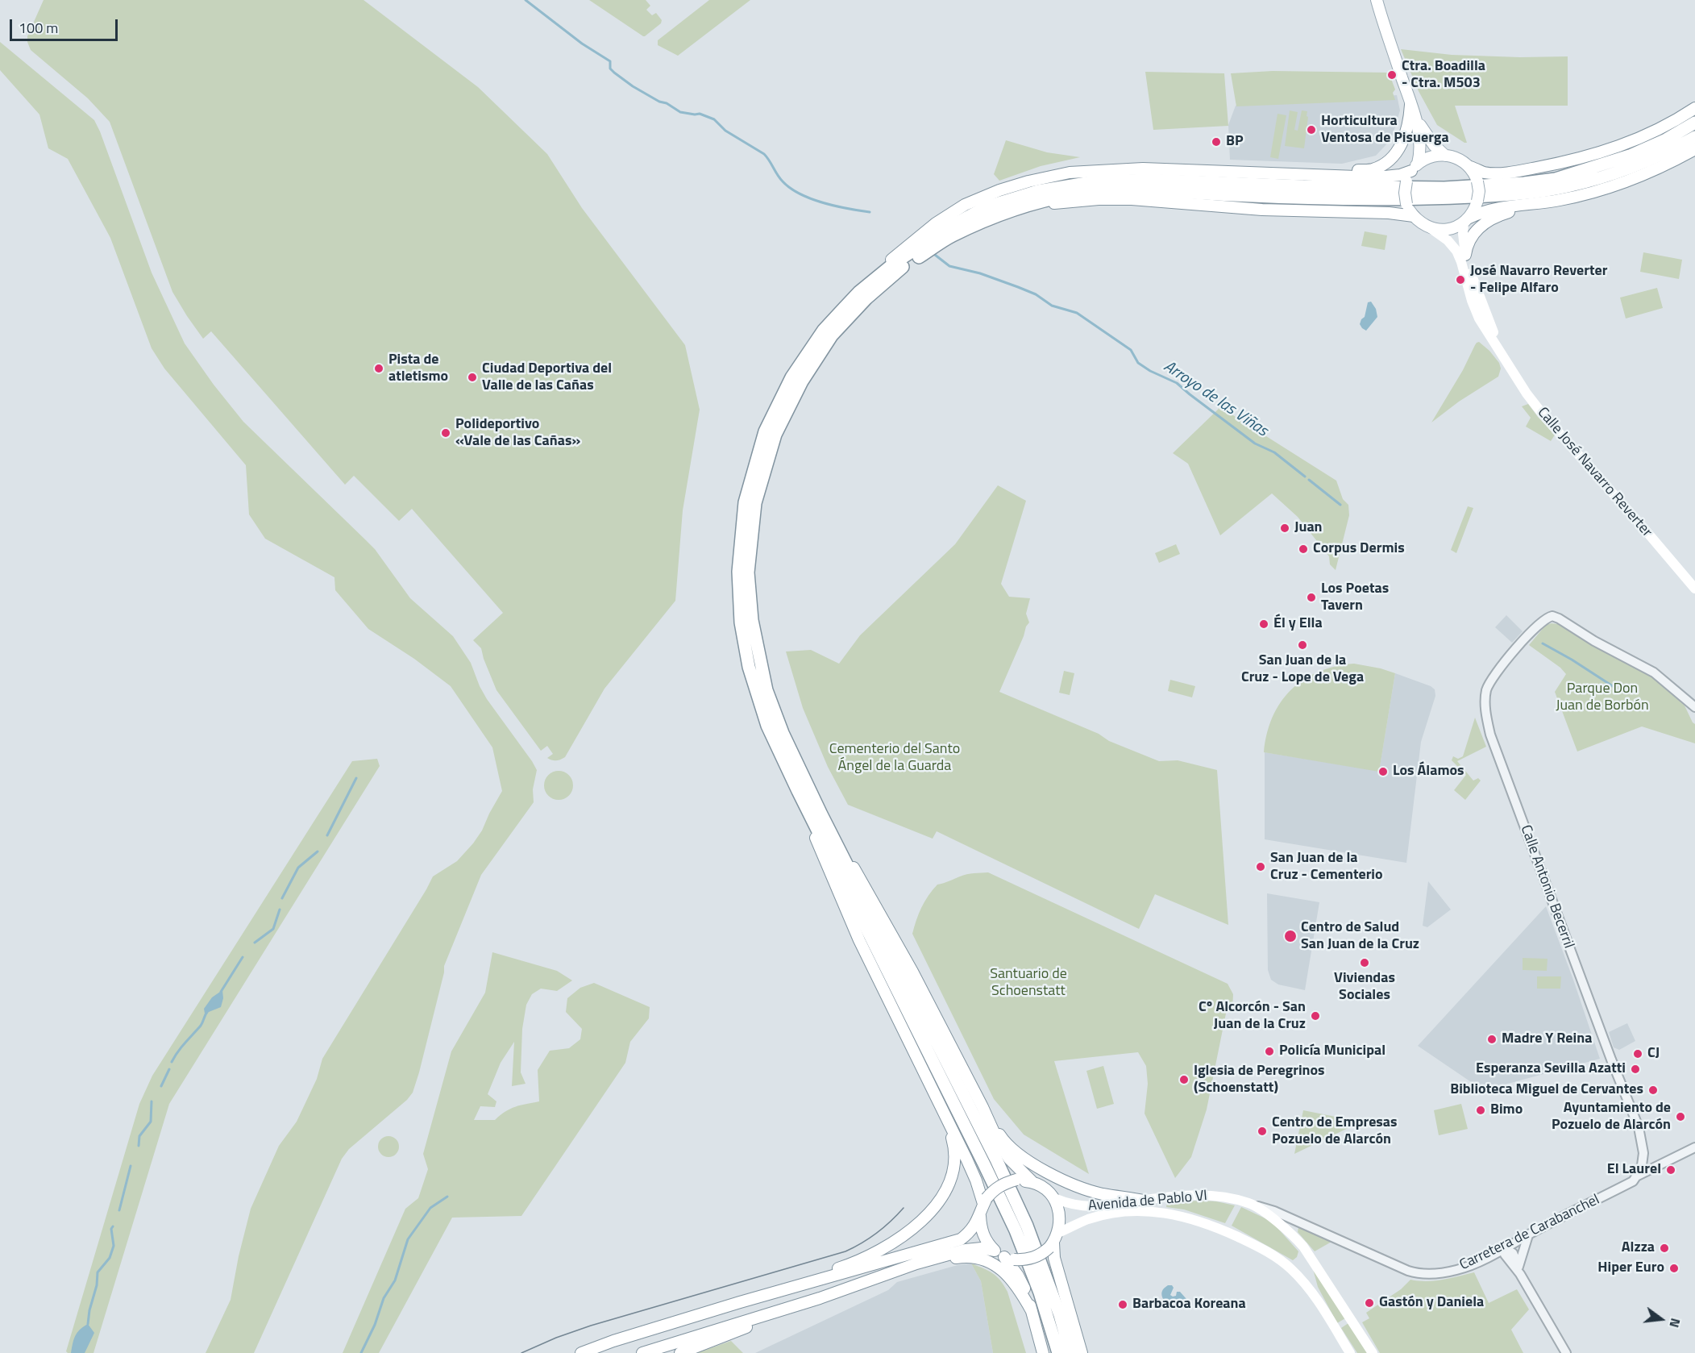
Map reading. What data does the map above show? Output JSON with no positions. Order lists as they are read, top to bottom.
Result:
{
  "streets": {
    "main road": ["Calle José Navarro Reverter", "Avenida de Pablo VI"],
    "street": ["Calle Antonio Becerril", "Carretera de Carabanchel"]
  },
  "crossings": [
    ["Calle Antonio Becerril", "Carretera de Carabanchel"],
    ["Avenida de Pablo VI", "Carretera de Carabanchel"]
  ],
  "water": ["Arroyo de las Viñas"],
  "parks": ["Parque Don Juan de Borbón", "Cementerio del Santo Ángel de la Guarda", "Santuario de Schoenstatt"],
  "places": [
    "Ctra. Boadilla - Ctra. M503",
    "Horticultura Ventosa de Pisuerga",
    "BP",
    "José Navarro Reverter - Felipe Alfaro",
    "Pista de atletismo",
    "Ciudad Deportiva del Valle de las Cañas",
    "Polideportivo «Vale de las Cañas»",
    "Juan",
    "Corpus Dermis",
    "Los Poetas Tavern",
    "Él y Ella",
    "San Juan de la Cruz - Lope de Vega",
    "Los Álamos",
    "San Juan de la Cruz - Cementerio",
    "Centro de Salud San Juan de la Cruz",
    "Viviendas Sociales",
    "Cº Alcorcón - San Juan de la Cruz",
    "Madre Y Reina",
    "Policía Municipal",
    "CJ",
    "Esperanza Sevilla Azatti",
    "Iglesia de Peregrinos (Schoenstatt)",
    "Biblioteca Miguel de Cervantes",
    "Bimo",
    "Ayuntamiento de Pozuelo de Alarcón",
    "Centro de Empresas Pozuelo de Alarcón",
    "El Laurel",
    "Alzza",
    "Hiper Euro",
    "Gastón y Daniela",
    "Barbacoa Koreana"
  ],
  "scale_bar": "100 m",
  "north": "right"
}
